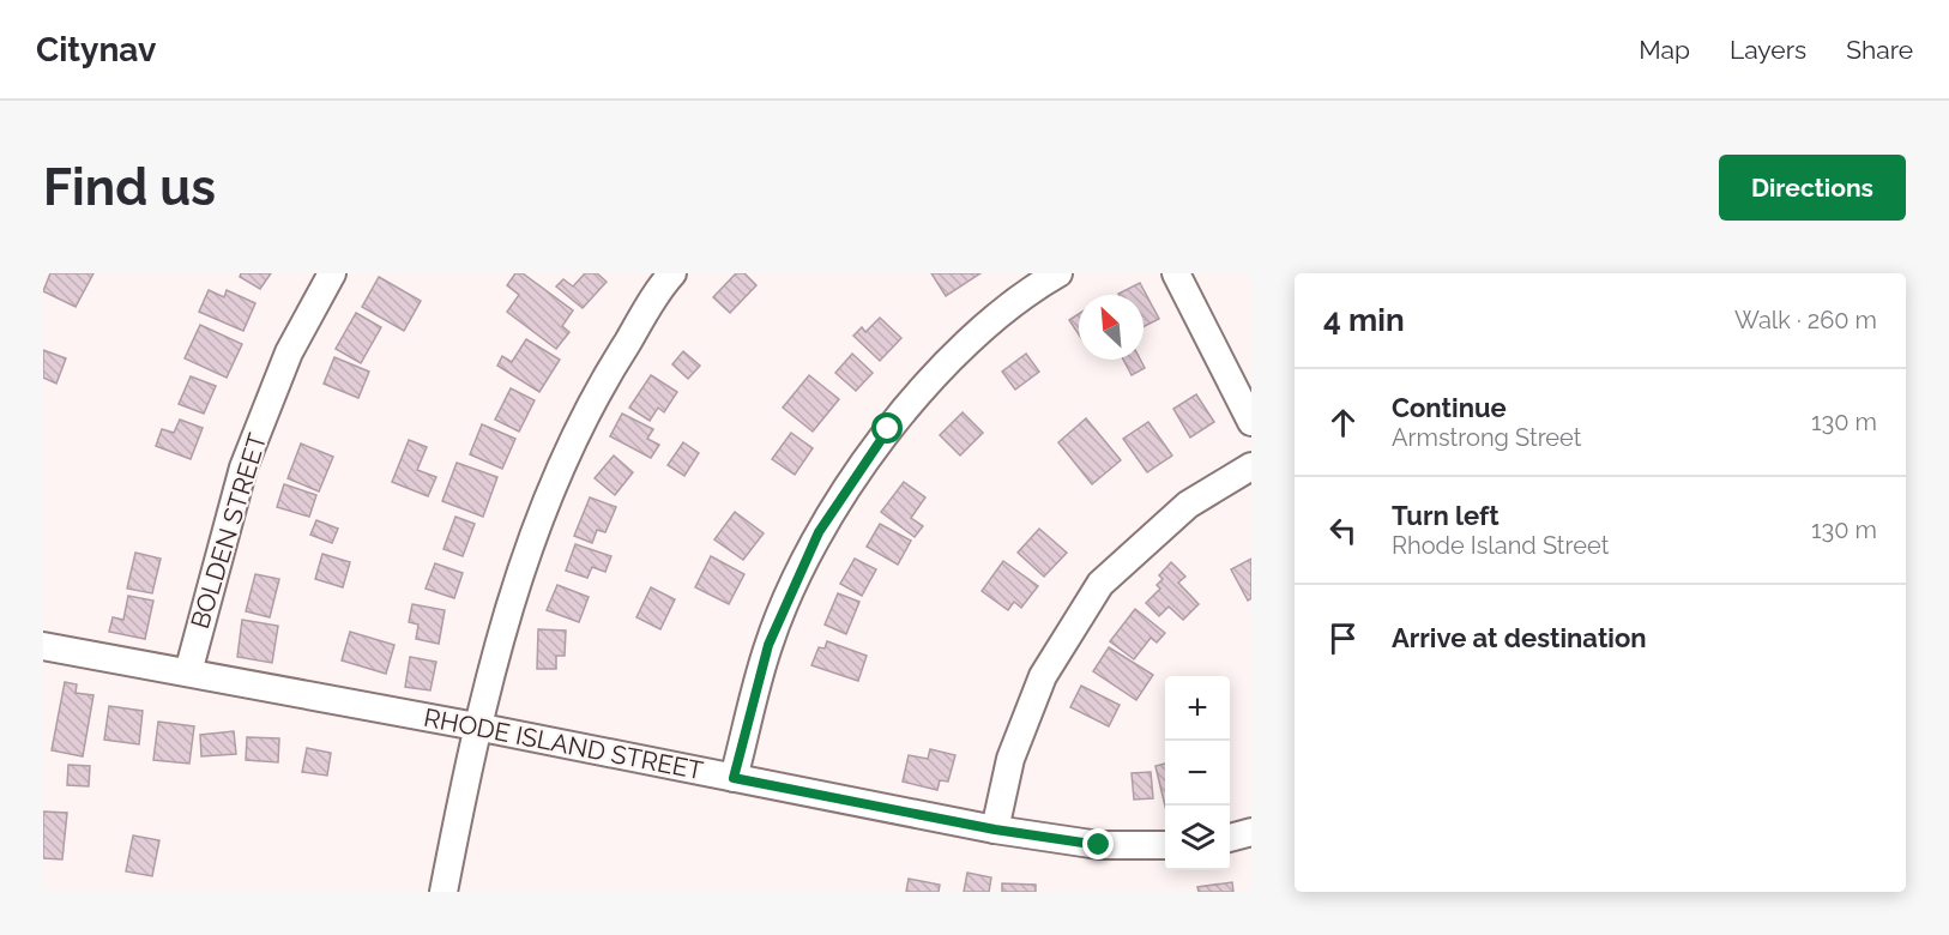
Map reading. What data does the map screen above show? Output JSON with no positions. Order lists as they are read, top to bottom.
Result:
{
  "streets": {
    "street": ["BOLDEN STREET", "RHODE ISLAND STREET"]
  },
  "crossings": [
    ["BOLDEN STREET", "RHODE ISLAND STREET"]
  ],
  "north": "top left",
  "page": {
    "header": "Citynav",
    "nav": ["Map", "Layers", "Share"],
    "buttons": "Directions",
    "title": "Find us",
    "heading": ["4 min", "Walk · 260 m"],
    "list": [
      ["Continue", "Armstrong Street", "130 m"],
      ["Turn left", "Rhode Island Street", "130 m"],
      "Arrive at destination"
    ],
    "map_buttons": ["+", "−"]
  }
}
